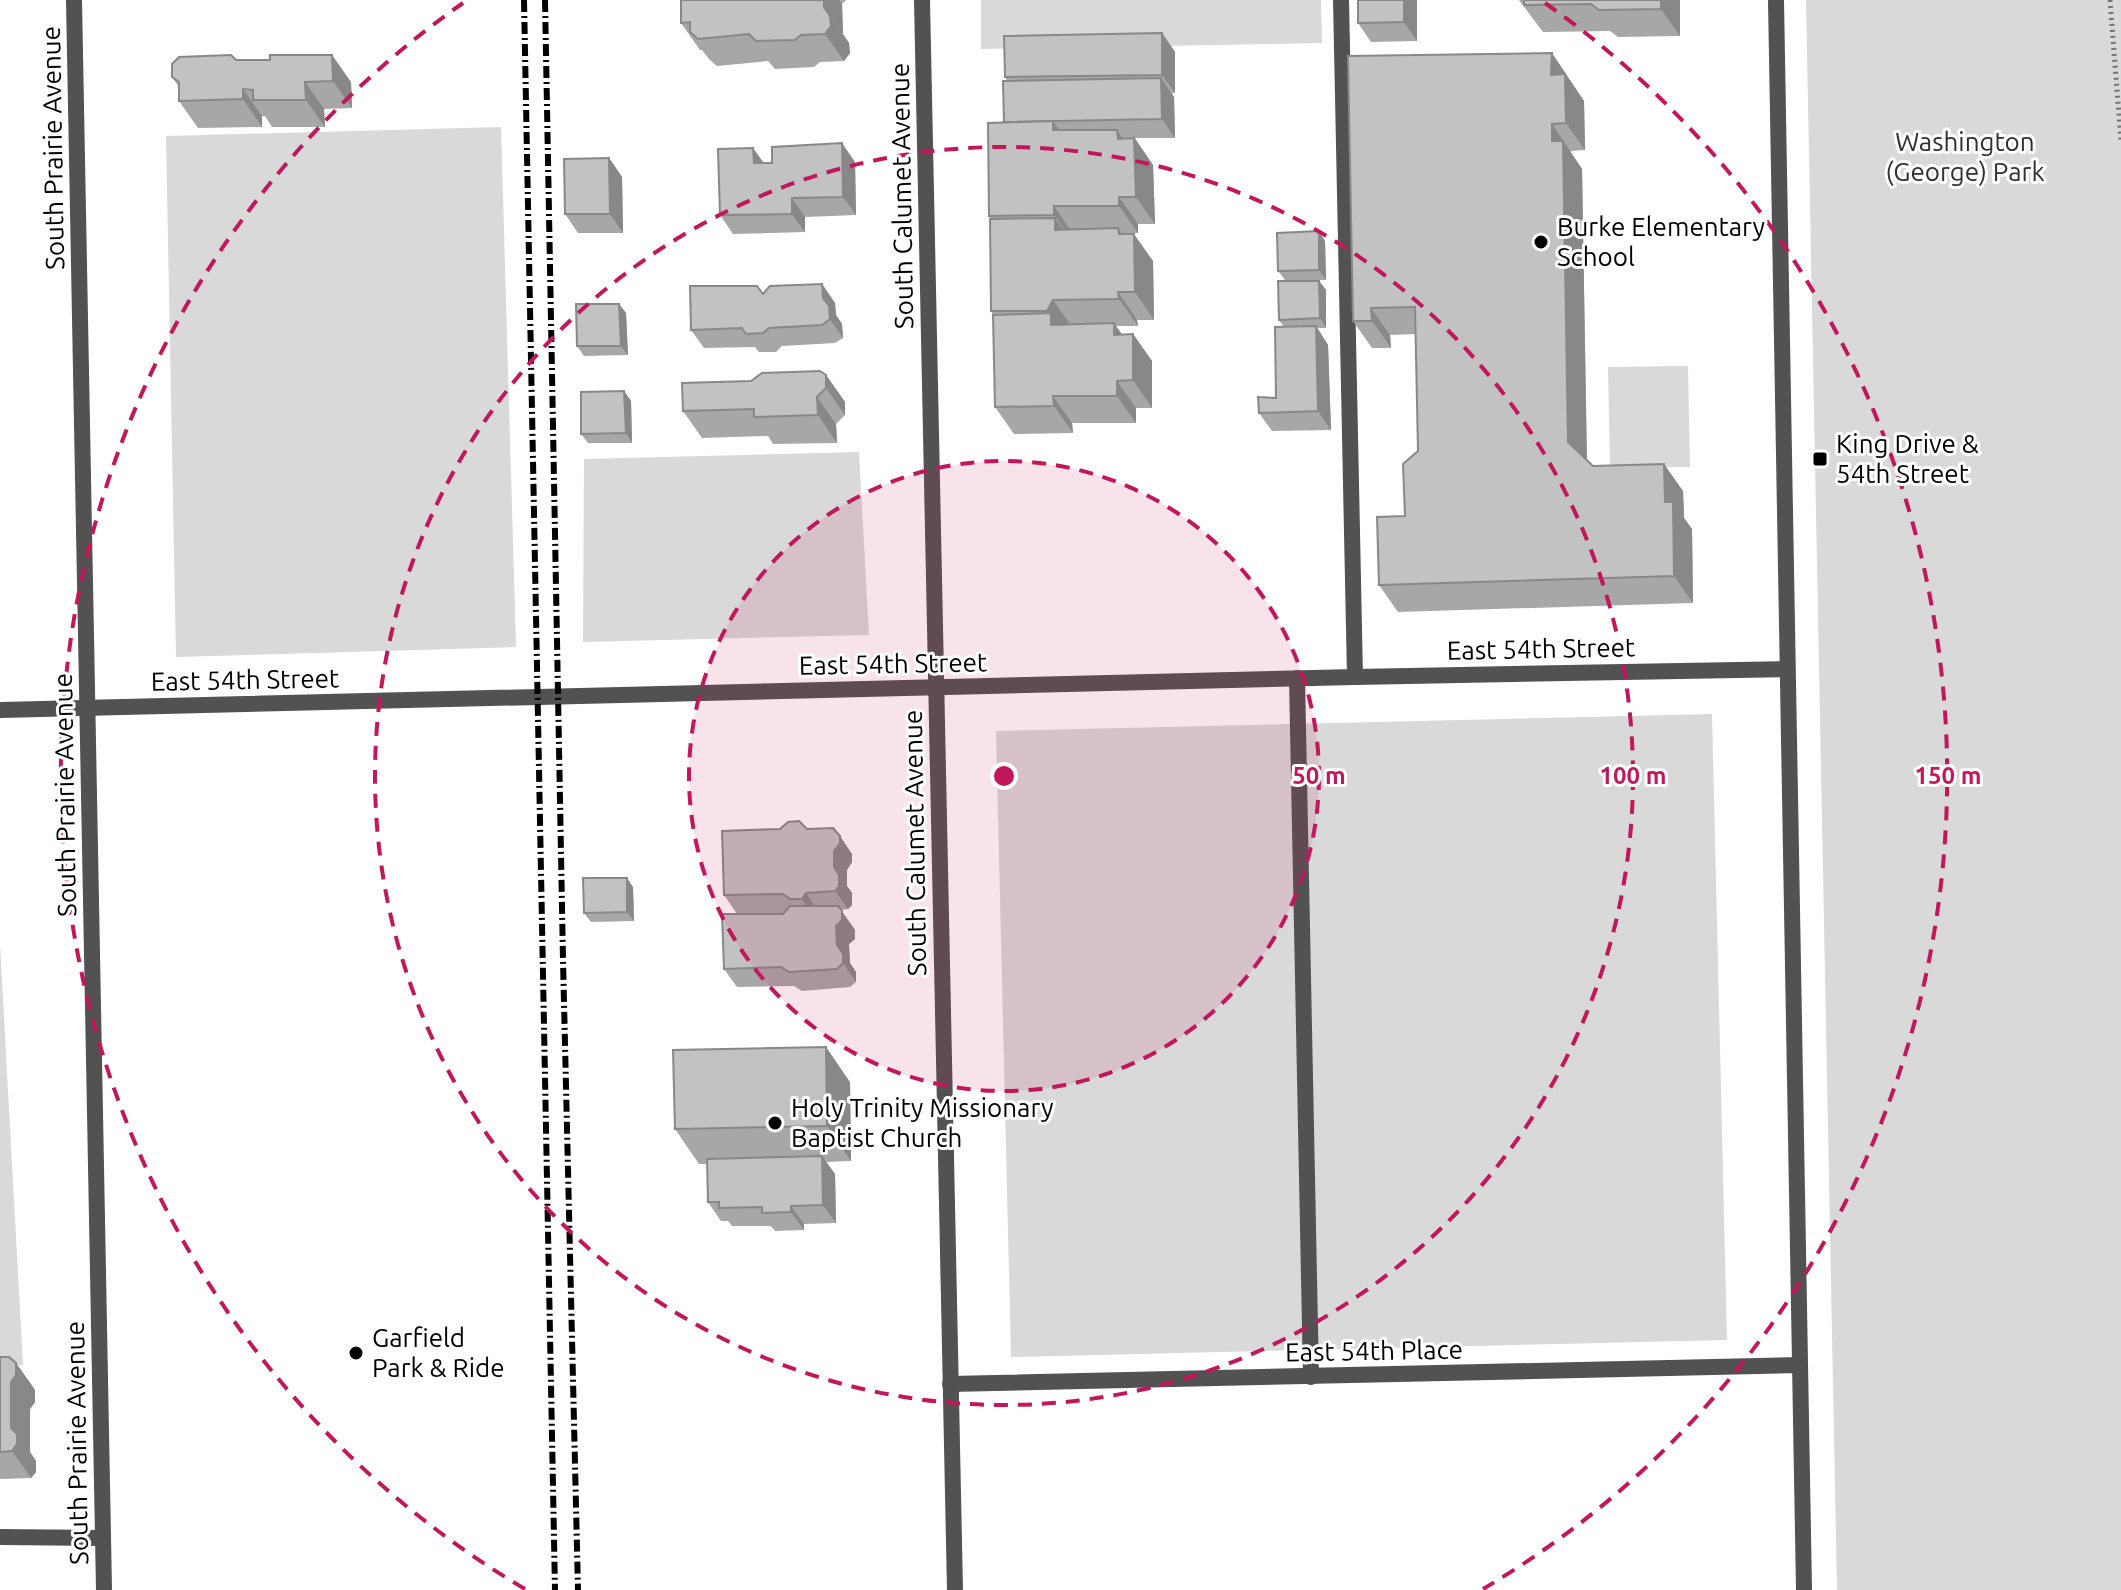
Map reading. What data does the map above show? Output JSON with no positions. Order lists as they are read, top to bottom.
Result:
{
  "streets": {
    "street": [
      "South Prairie Avenue",
      "South Calumet Avenue",
      "East 54th Street",
      "East 54th Place"
    ]
  },
  "crossings": [
    ["South Prairie Avenue", "East 54th Street"],
    ["South Calumet Avenue", "East 54th Street"],
    ["South Calumet Avenue", "East 54th Place"]
  ],
  "parks": ["Washington (George) Park"],
  "places": {
    "other": ["Burke Elementary School", "Holy Trinity Missionary Baptist Church", "Garfield Park & Ride"],
    "transit": ["King Drive & 54th Street"]
  },
  "rings": ["50 m", "100 m", "150 m"]
}
